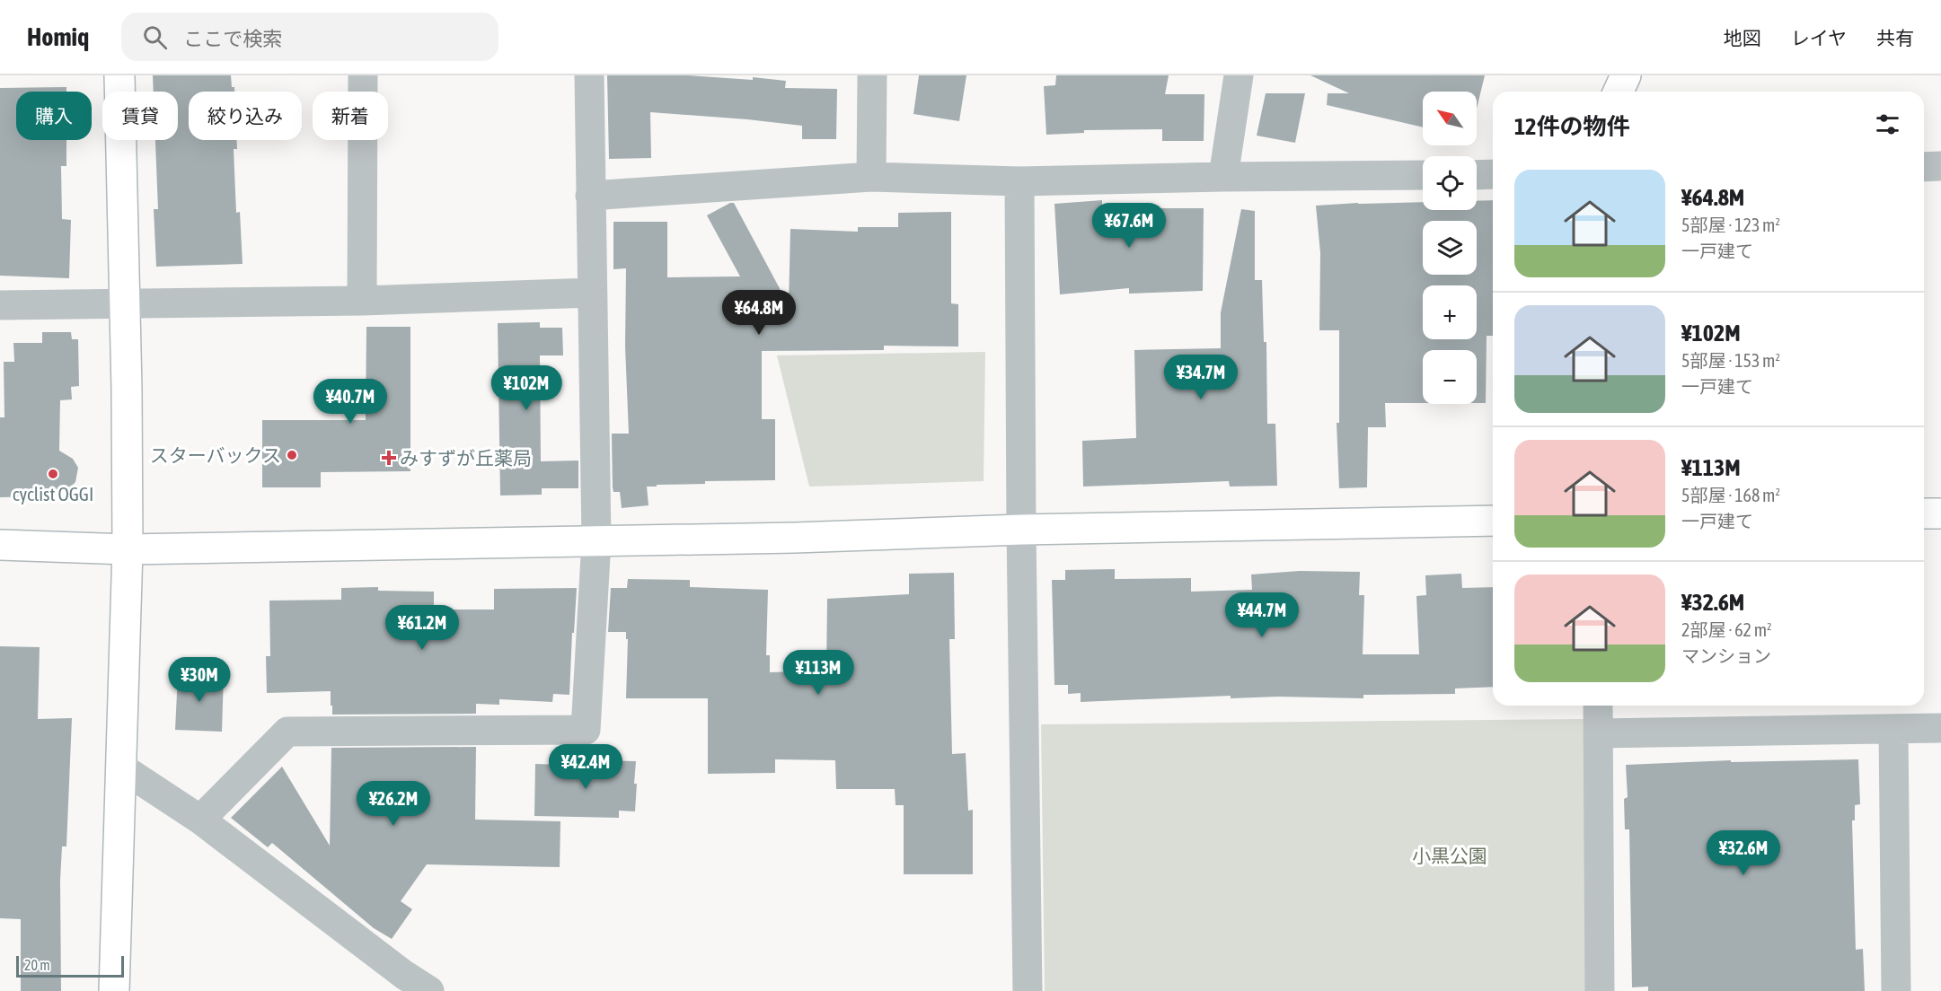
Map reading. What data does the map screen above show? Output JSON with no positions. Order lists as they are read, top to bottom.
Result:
{
  "parks": ["小黒公園"],
  "places": {
    "other": ["スターバックス", "cyclist OGGI"],
    "health": ["みすずが丘薬局"]
  },
  "scale_bar": "20 m",
  "north": "top left",
  "page": {
    "header": "Homiq",
    "search": "ここで検索",
    "nav": ["地図", "レイヤ", "共有"],
    "map_buttons": ["+", "−"],
    "chip": [
      "購入",
      "賃貸",
      "絞り込み",
      "新着"
    ],
    "heading": "12件の物件",
    "list": [
      {
        "name": "¥64.8M",
        "note": "5部屋 · 123 m² · 一戸建て"
      },
      {
        "name": "¥102M",
        "note": "5部屋 · 153 m² · 一戸建て"
      },
      {
        "name": "¥113M",
        "note": "5部屋 · 168 m² · 一戸建て"
      },
      {
        "name": "¥32.6M",
        "note": "2部屋 · 62 m² · マンション"
      }
    ],
    "price": [
      "¥67.6M",
      "¥64.8M",
      "¥34.7M",
      "¥102M",
      "¥40.7M",
      "¥44.7M",
      "¥61.2M",
      "¥113M",
      "¥30M",
      "¥42.4M",
      "¥26.2M",
      "¥32.6M"
    ],
    "scale": "20 m"
  }
}
